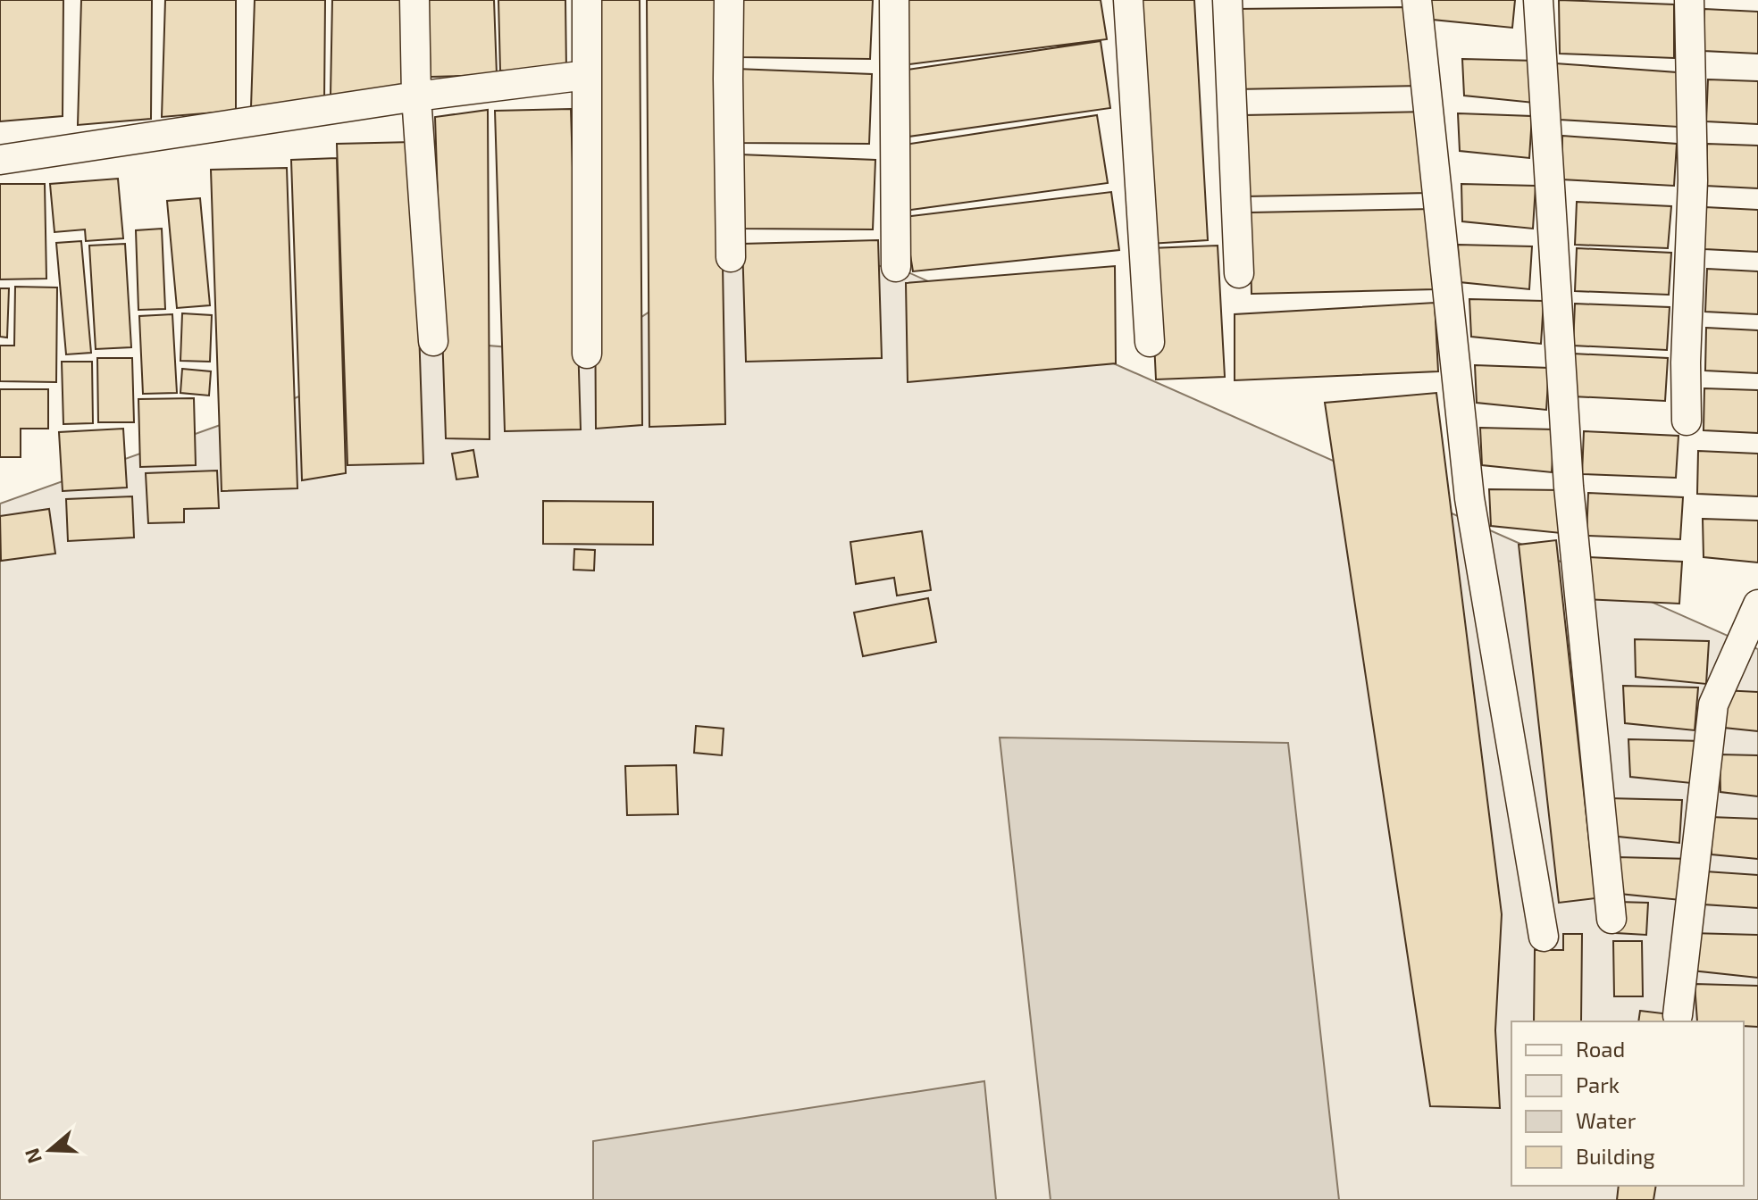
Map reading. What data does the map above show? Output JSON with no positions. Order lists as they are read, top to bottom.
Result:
{
  "legend": [
    "Road",
    "Park",
    "Water",
    "Building"
  ],
  "north": "left"
}
